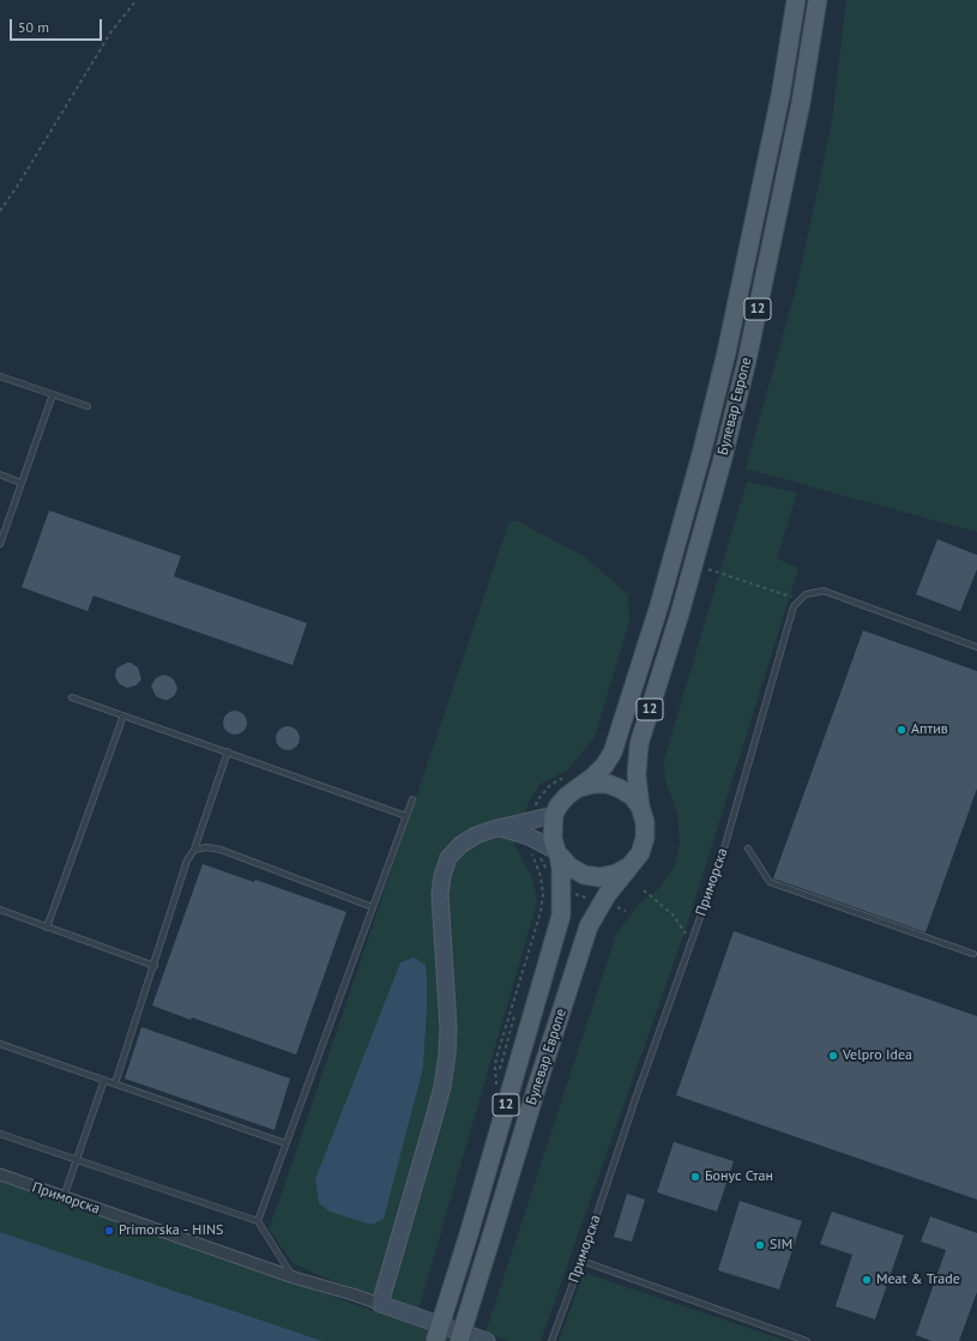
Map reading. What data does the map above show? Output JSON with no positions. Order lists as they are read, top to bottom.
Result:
{
  "streets": {
    "main road": ["12", "Булевар Европе"],
    "street": ["Приморска"]
  },
  "places": [
    "Аптив",
    "Velpro Idea",
    "Бонус Стан",
    "Primorska - HINS",
    "SIM",
    "Meat & Trade"
  ],
  "scale_bar": "50 m"
}
